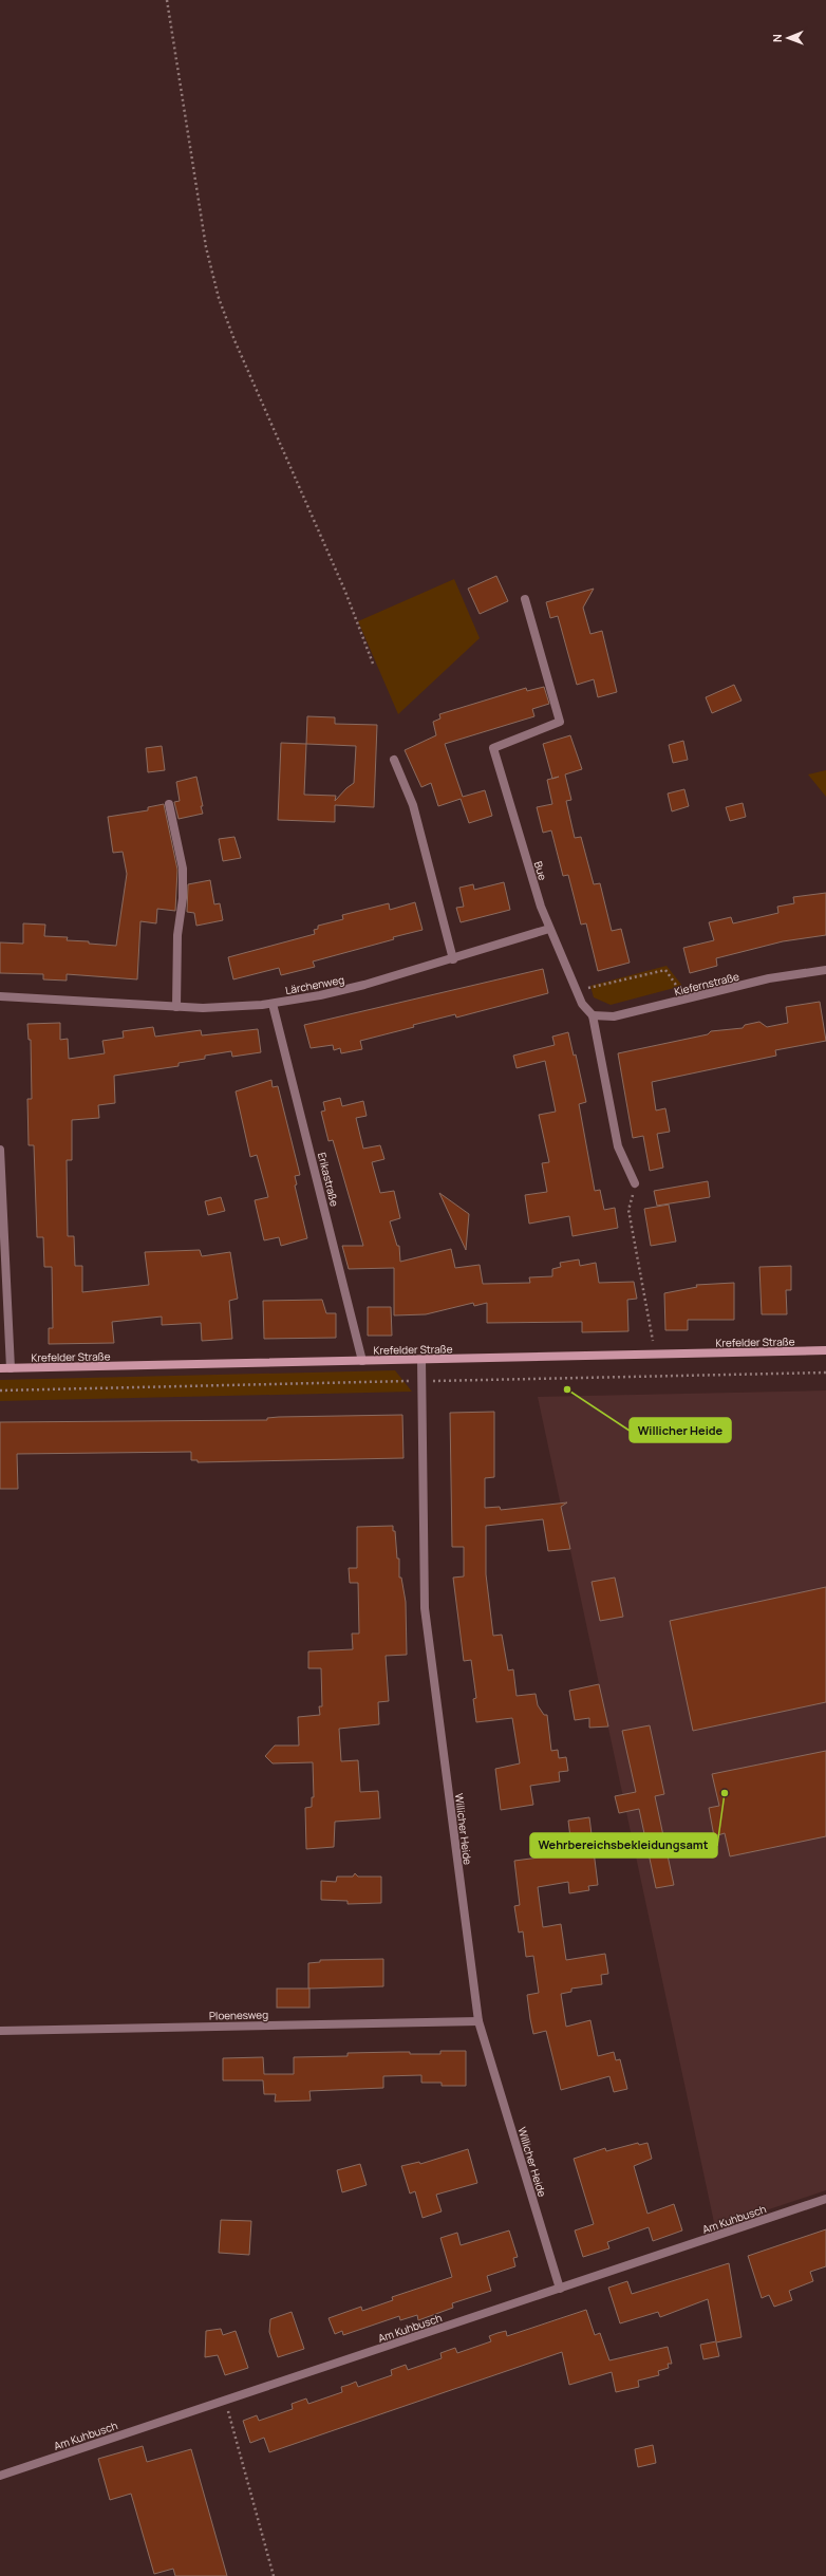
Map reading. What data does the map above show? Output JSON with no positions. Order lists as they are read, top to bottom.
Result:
{
  "streets": {
    "main road": ["Krefelder Straße"],
    "street": [
      "Bue",
      "Kiefernstraße",
      "Lärchenweg",
      "Erikastraße",
      "Willicher Heide",
      "Ploenesweg",
      "Am Kuhbusch"
    ]
  },
  "crossings": [
    ["Bue", "Kiefernstraße"],
    ["Bue", "Lärchenweg"],
    ["Lärchenweg", "Erikastraße"],
    ["Erikastraße", "Krefelder Straße"],
    ["Krefelder Straße", "Willicher Heide"],
    ["Willicher Heide", "Ploenesweg"],
    ["Willicher Heide", "Am Kuhbusch"]
  ],
  "places": ["Willicher Heide", "Wehrbereichsbekleidungsamt"],
  "north": "left"
}
